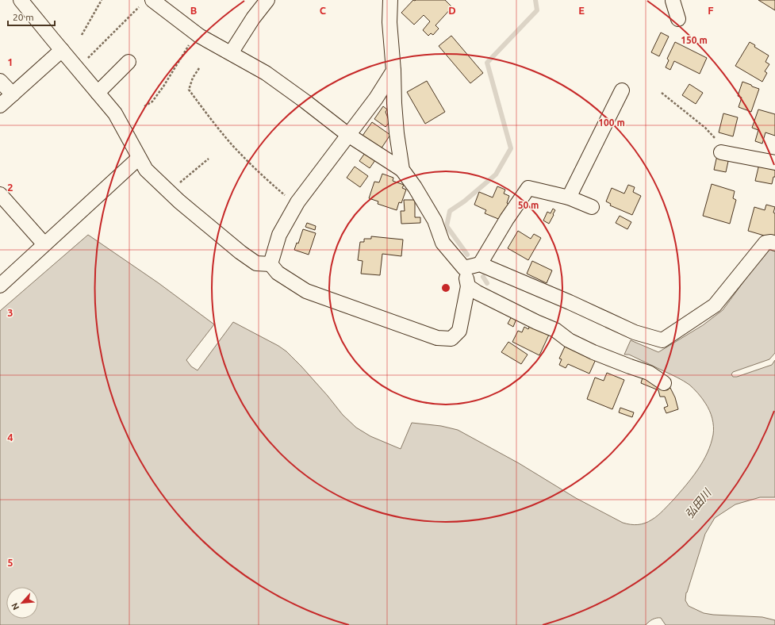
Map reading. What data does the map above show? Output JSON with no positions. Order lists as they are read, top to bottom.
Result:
{
  "water": ["弘田川"],
  "scale_bar": "20 m",
  "north": "bottom left",
  "grid": {
    "columns": [
      "B",
      "C",
      "D",
      "E",
      "F"
    ],
    "rows": [
      "1",
      "2",
      "3",
      "4",
      "5"
    ]
  },
  "rings": ["150 m", "100 m", "50 m"]
}
